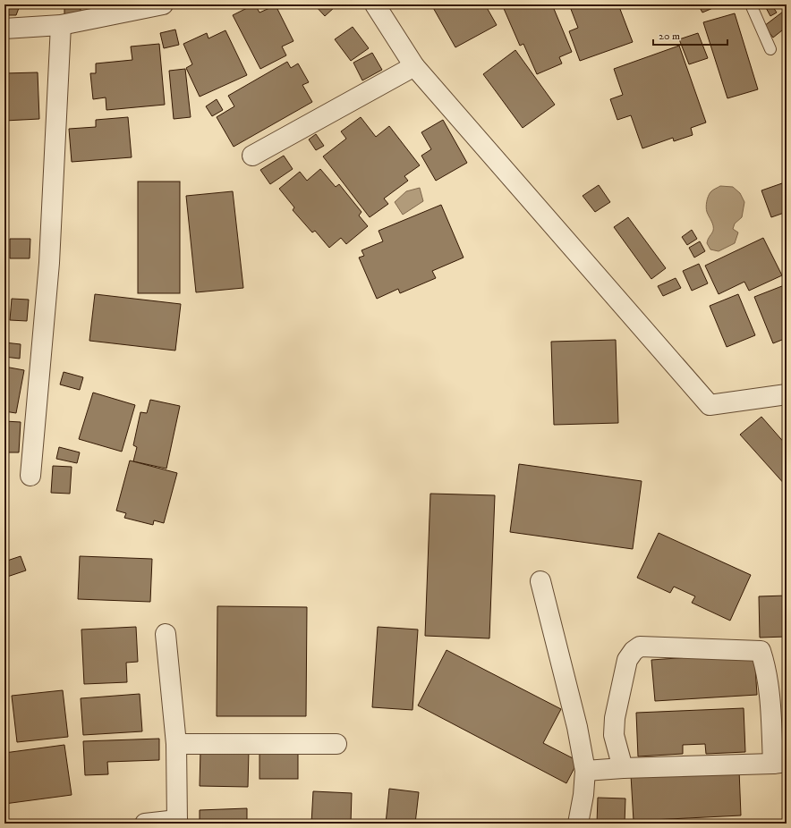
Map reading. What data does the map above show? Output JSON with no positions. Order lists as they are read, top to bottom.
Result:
{
  "scale_bar": "20 m"
}
